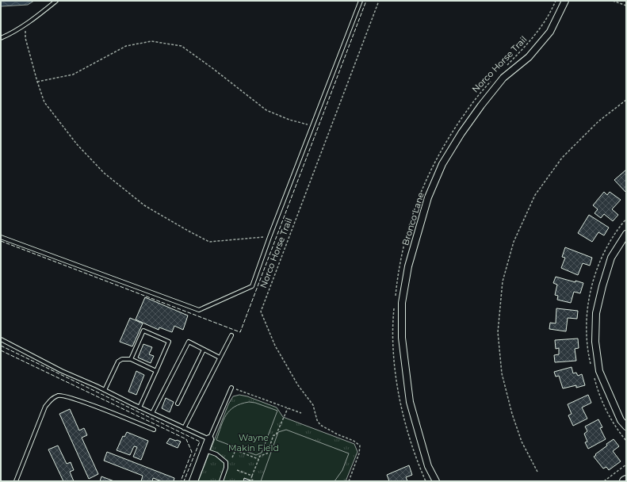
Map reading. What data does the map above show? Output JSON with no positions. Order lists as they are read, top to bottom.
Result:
{
  "streets": {
    "street": ["Bronco Lane"],
    "path": ["Norco Horse Trail"]
  },
  "parks": ["Wayne Makin Field"]
}
